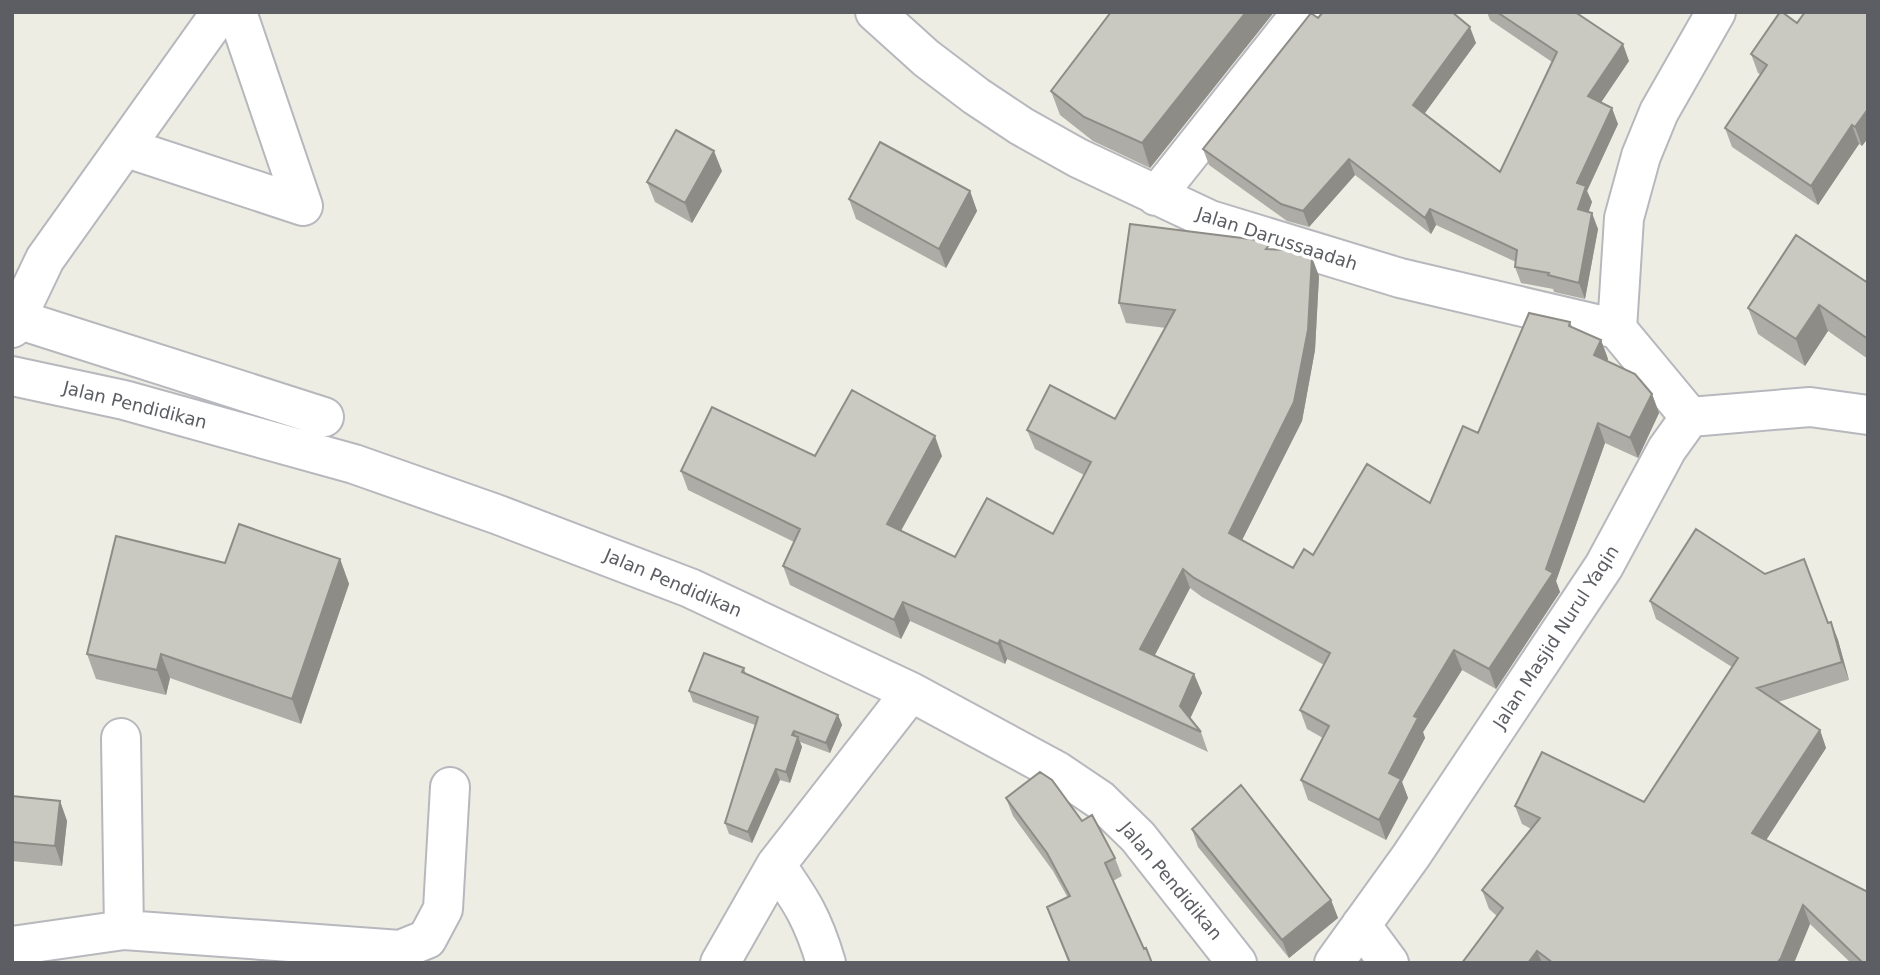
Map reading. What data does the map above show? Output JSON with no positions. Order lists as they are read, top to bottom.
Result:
{
  "streets": {
    "street": ["Jalan Darussaadah", "Jalan Pendidikan", "Jalan Masjid Nurul Yaqin"]
  }
}
